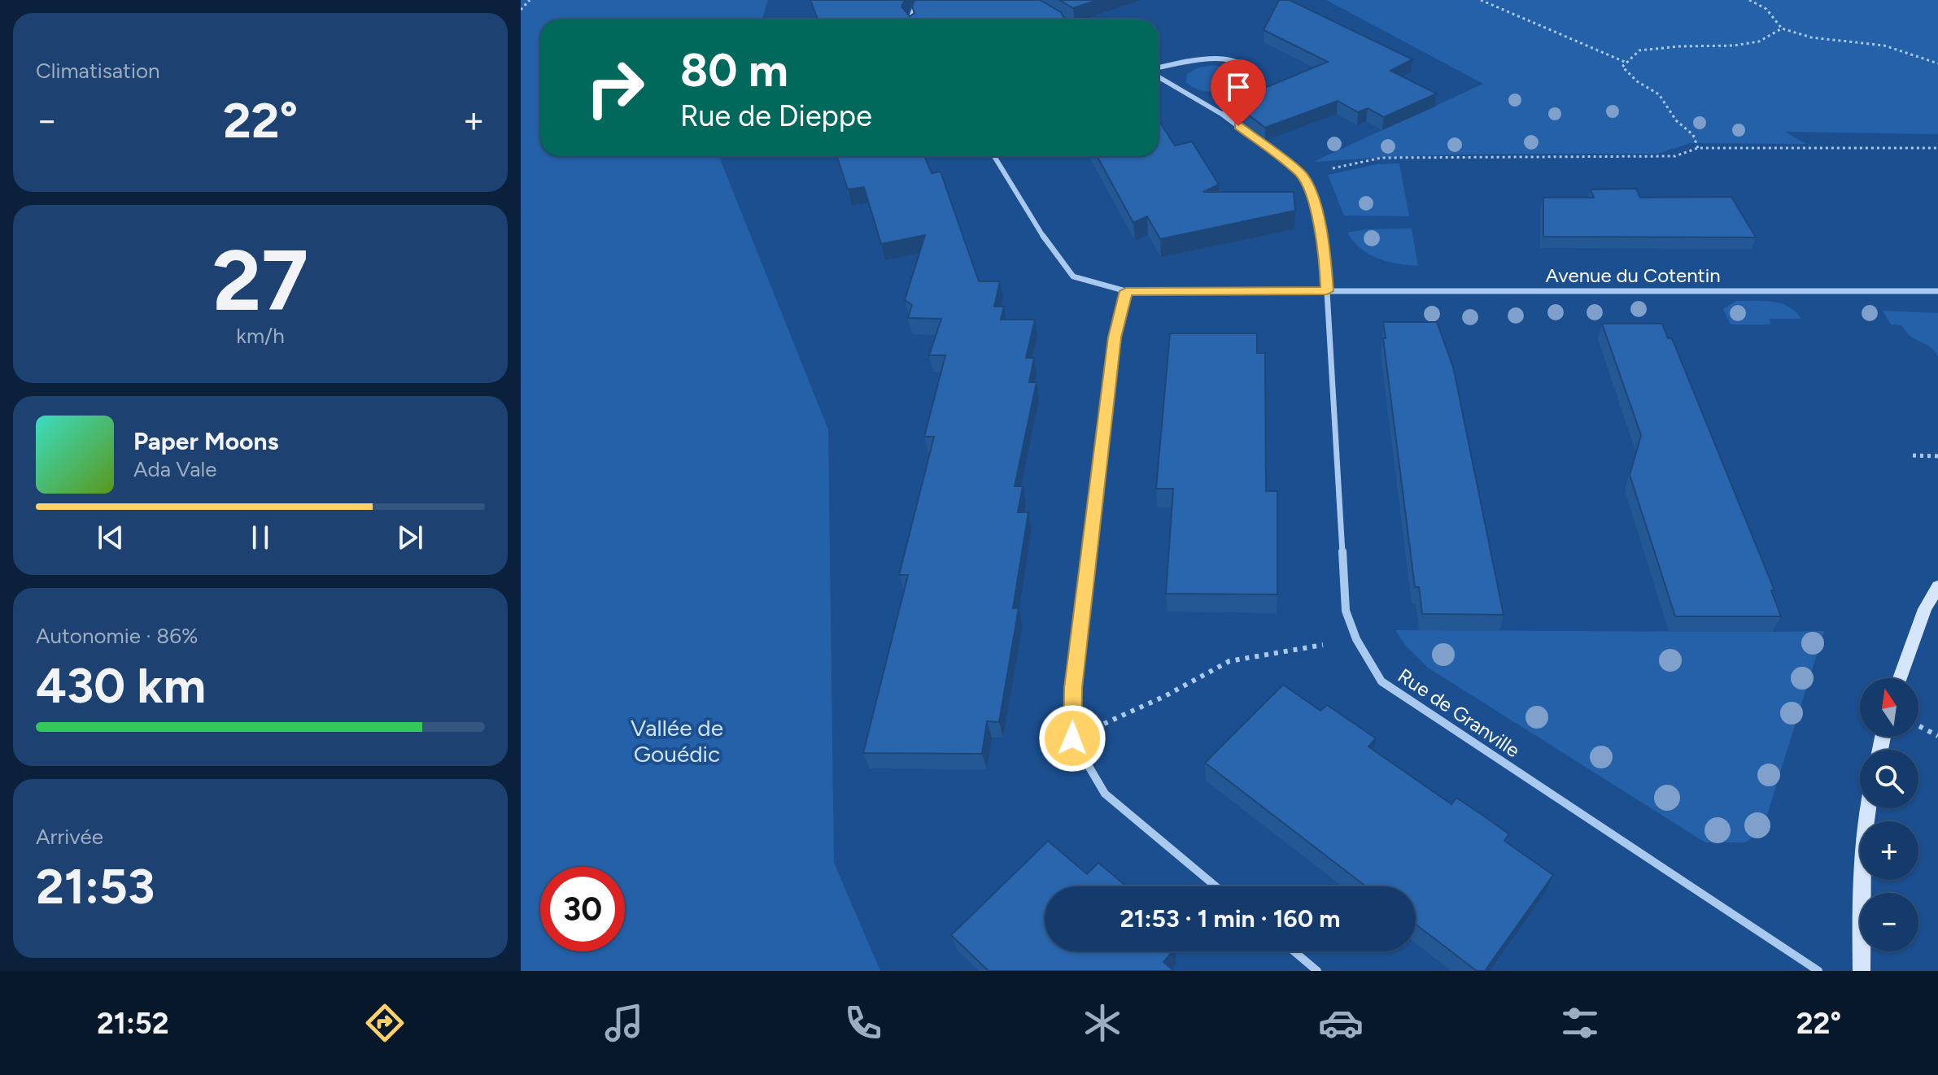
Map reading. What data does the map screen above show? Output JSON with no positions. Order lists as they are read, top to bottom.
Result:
{
  "streets": {
    "street": ["Avenue du Cotentin", "Rue de Granville"]
  },
  "crossings": [
    ["Avenue du Cotentin", "Rue de Granville"]
  ],
  "parks": ["Vallée de Gouédic"],
  "north": "top",
  "page": {
    "tile": [
      "Climatisation",
      ["27", "km/h"],
      ["Autonomie · 86%", "430 km"],
      ["Arrivée", "21:53"]
    ],
    "turn": ["80 m", "Rue de Dieppe"],
    "heat": ["−", "22°", "+"],
    "song": ["Paper Moons", "Ada Vale"],
    "map_buttons": ["+", "−"],
    "limit": "30",
    "trip": "21:53 · 1 min · 160 m",
    "tabs": ["21:52", "22°"]
  }
}
